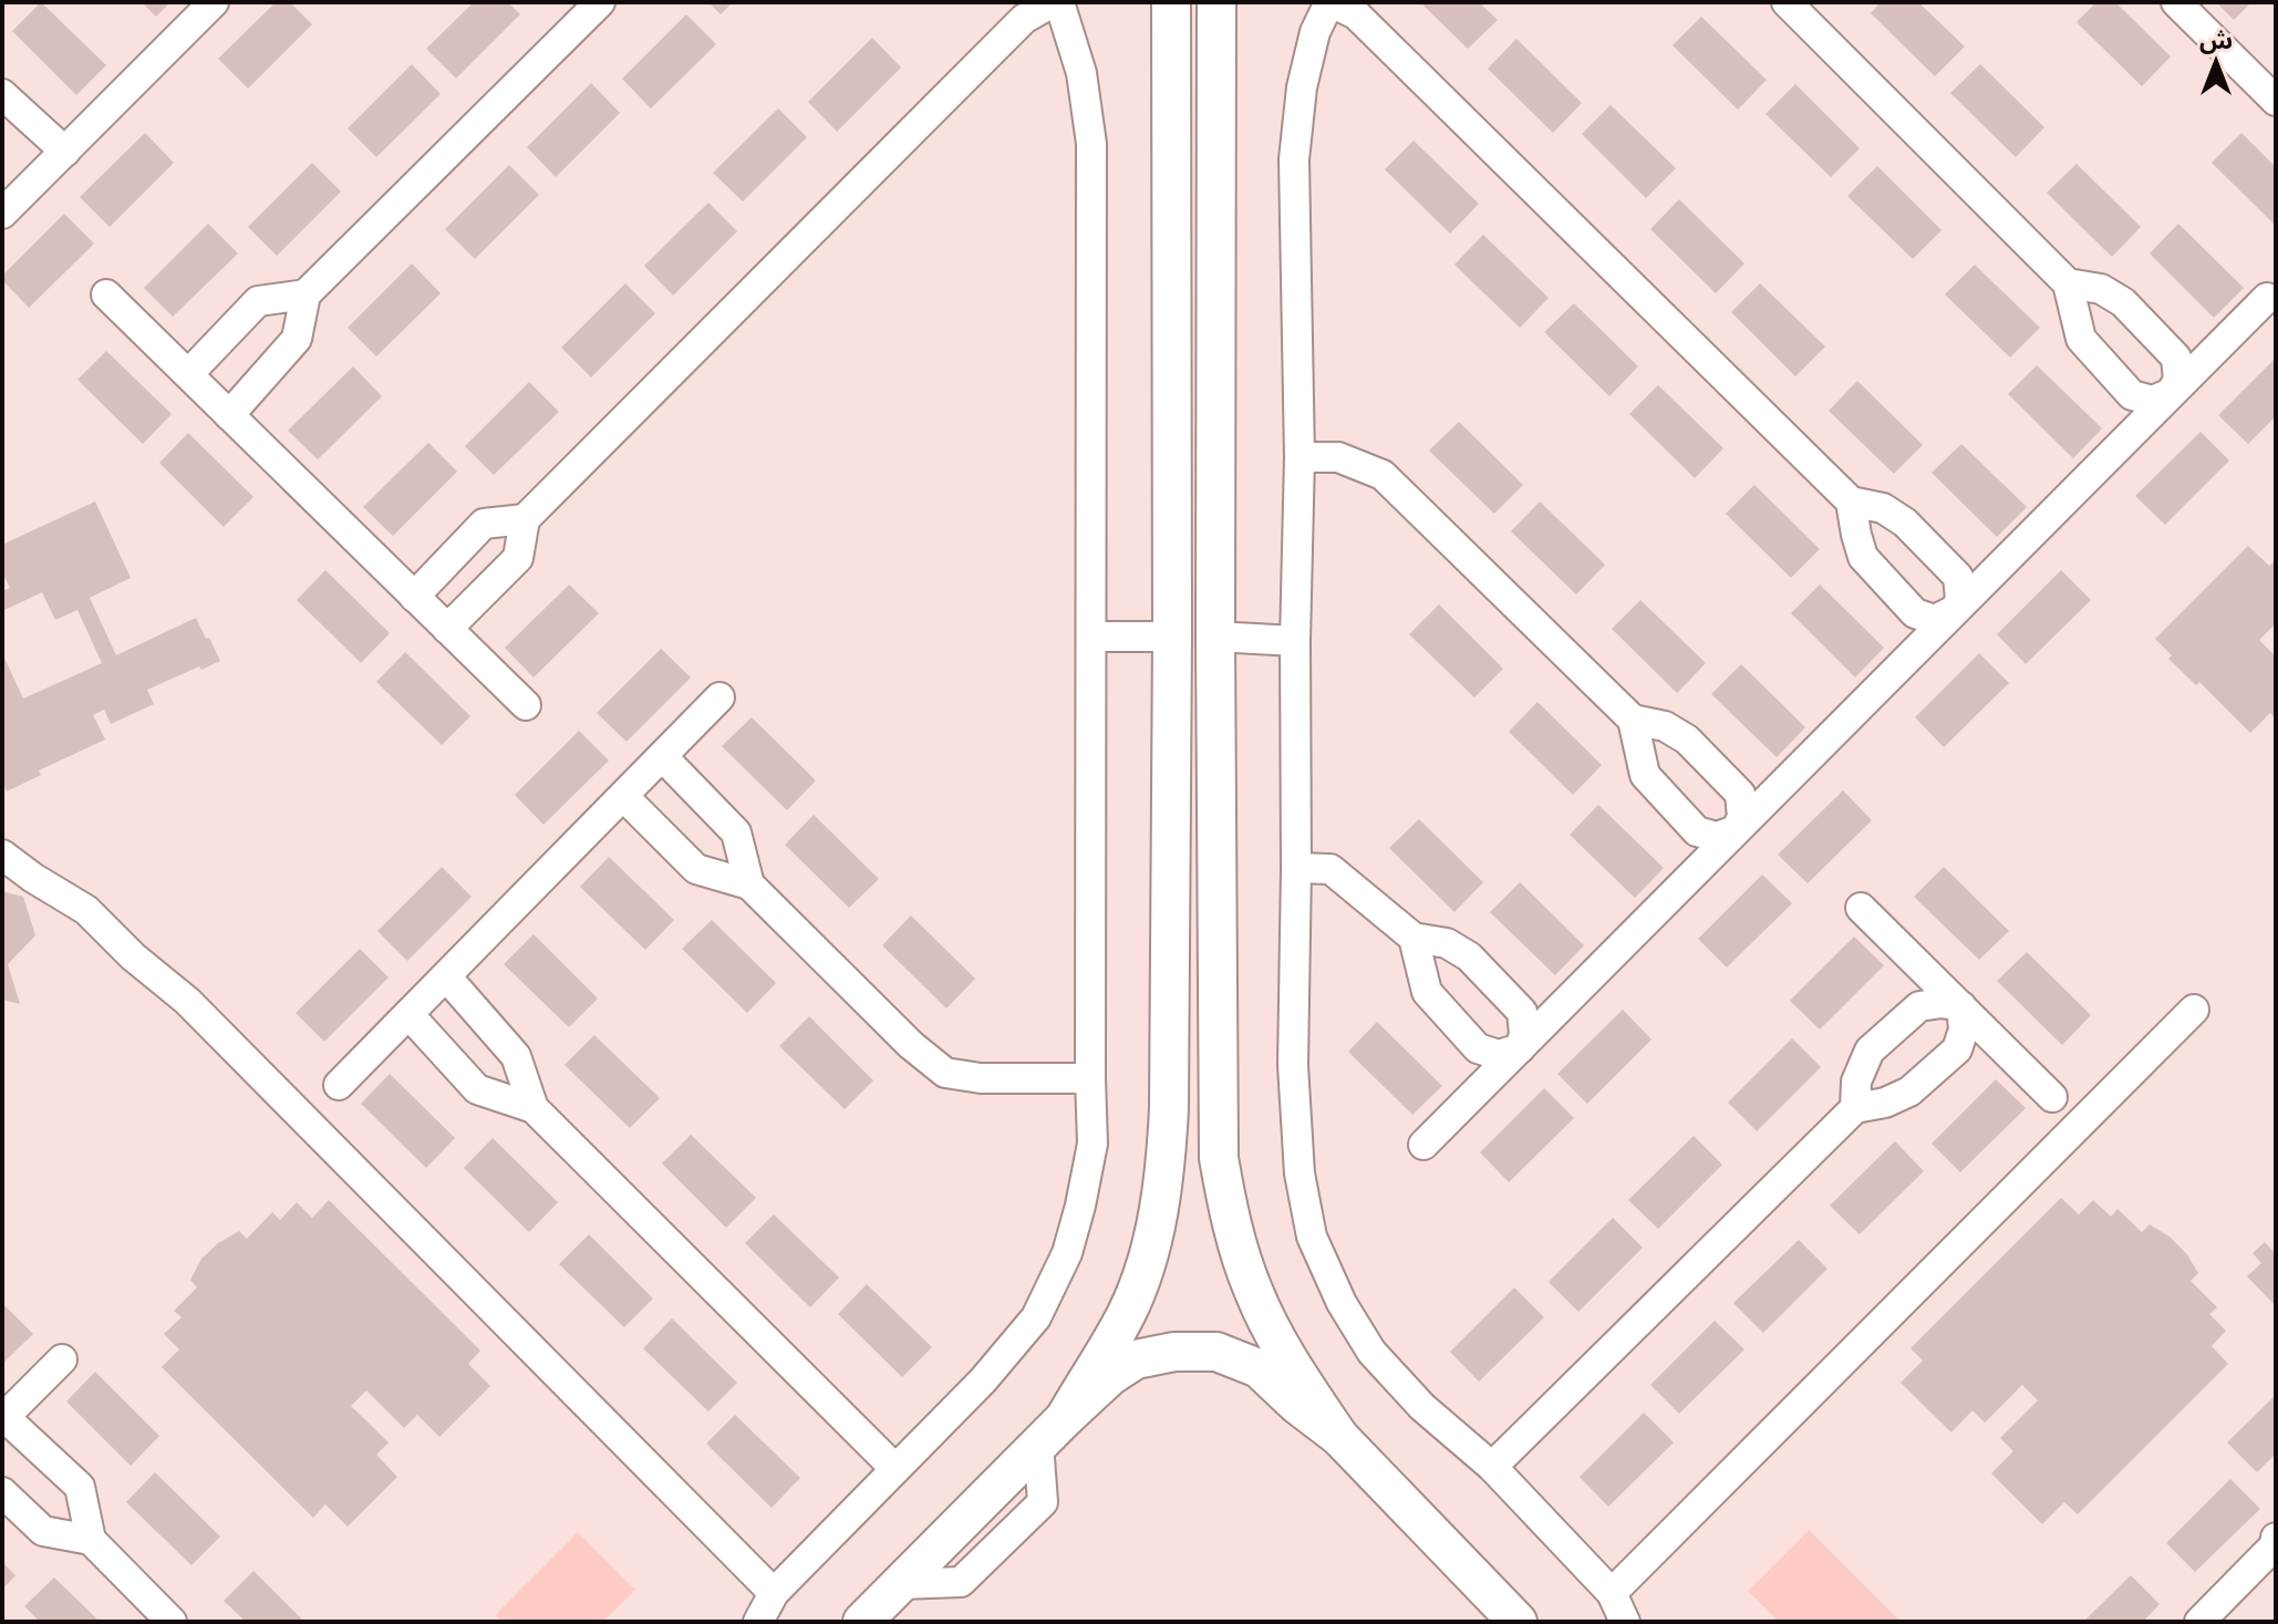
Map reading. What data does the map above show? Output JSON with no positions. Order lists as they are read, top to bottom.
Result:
{
  "north": "top"
}
